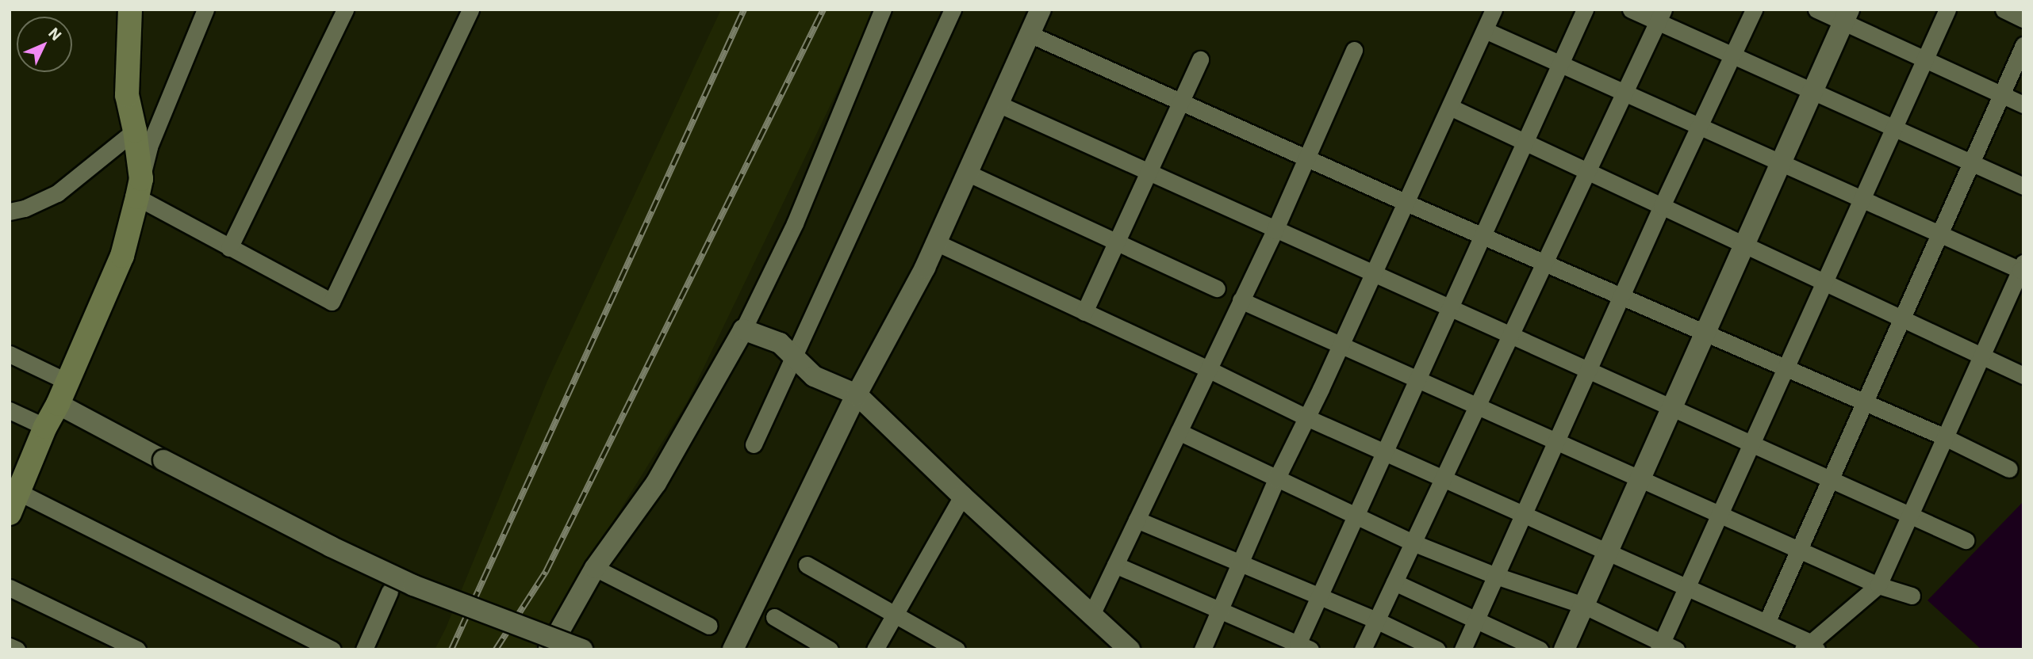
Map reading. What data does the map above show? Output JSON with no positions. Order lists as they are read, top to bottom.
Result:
{
  "north": "top right"
}
